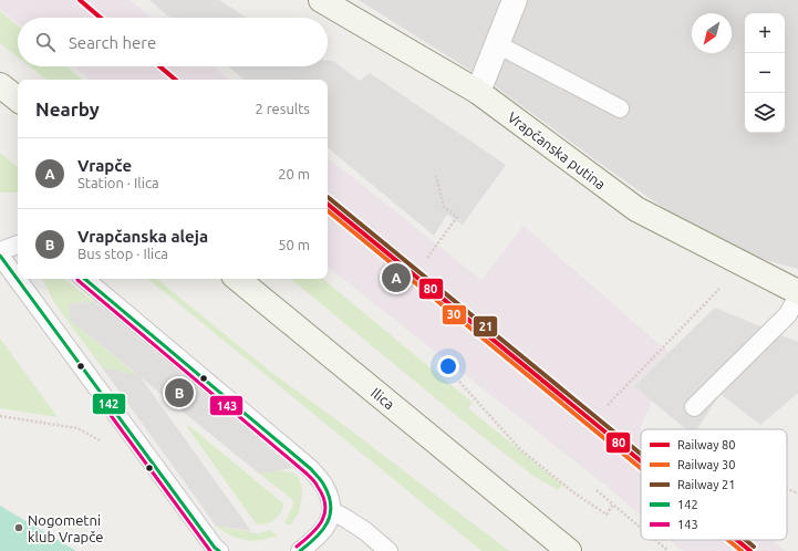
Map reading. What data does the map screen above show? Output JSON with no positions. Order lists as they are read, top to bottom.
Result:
{
  "streets": {
    "street": ["Vrapčanska putina", "Ilica"]
  },
  "places": ["Nogometni klub Vrapče"],
  "lines": [
    "rail line 80",
    "rail line 21",
    "rail line 30",
    "transit line 142",
    "transit line 143"
  ],
  "legend": [
    "Railway 80",
    "Railway 30",
    "Railway 21",
    "142",
    "143"
  ],
  "north": "bottom left",
  "page": {
    "map_buttons": ["+", "−"],
    "search": "Search here",
    "heading": ["Nearby", "2 results"],
    "list": [
      {
        "mark": "A",
        "name": "Vrapče",
        "note": "Station · Ilica",
        "value": "20 m"
      },
      {
        "mark": "B",
        "name": "Vrapčanska aleja",
        "note": "Bus stop · Ilica",
        "value": "50 m"
      }
    ],
    "pins": ["A", "B"]
  }
}
